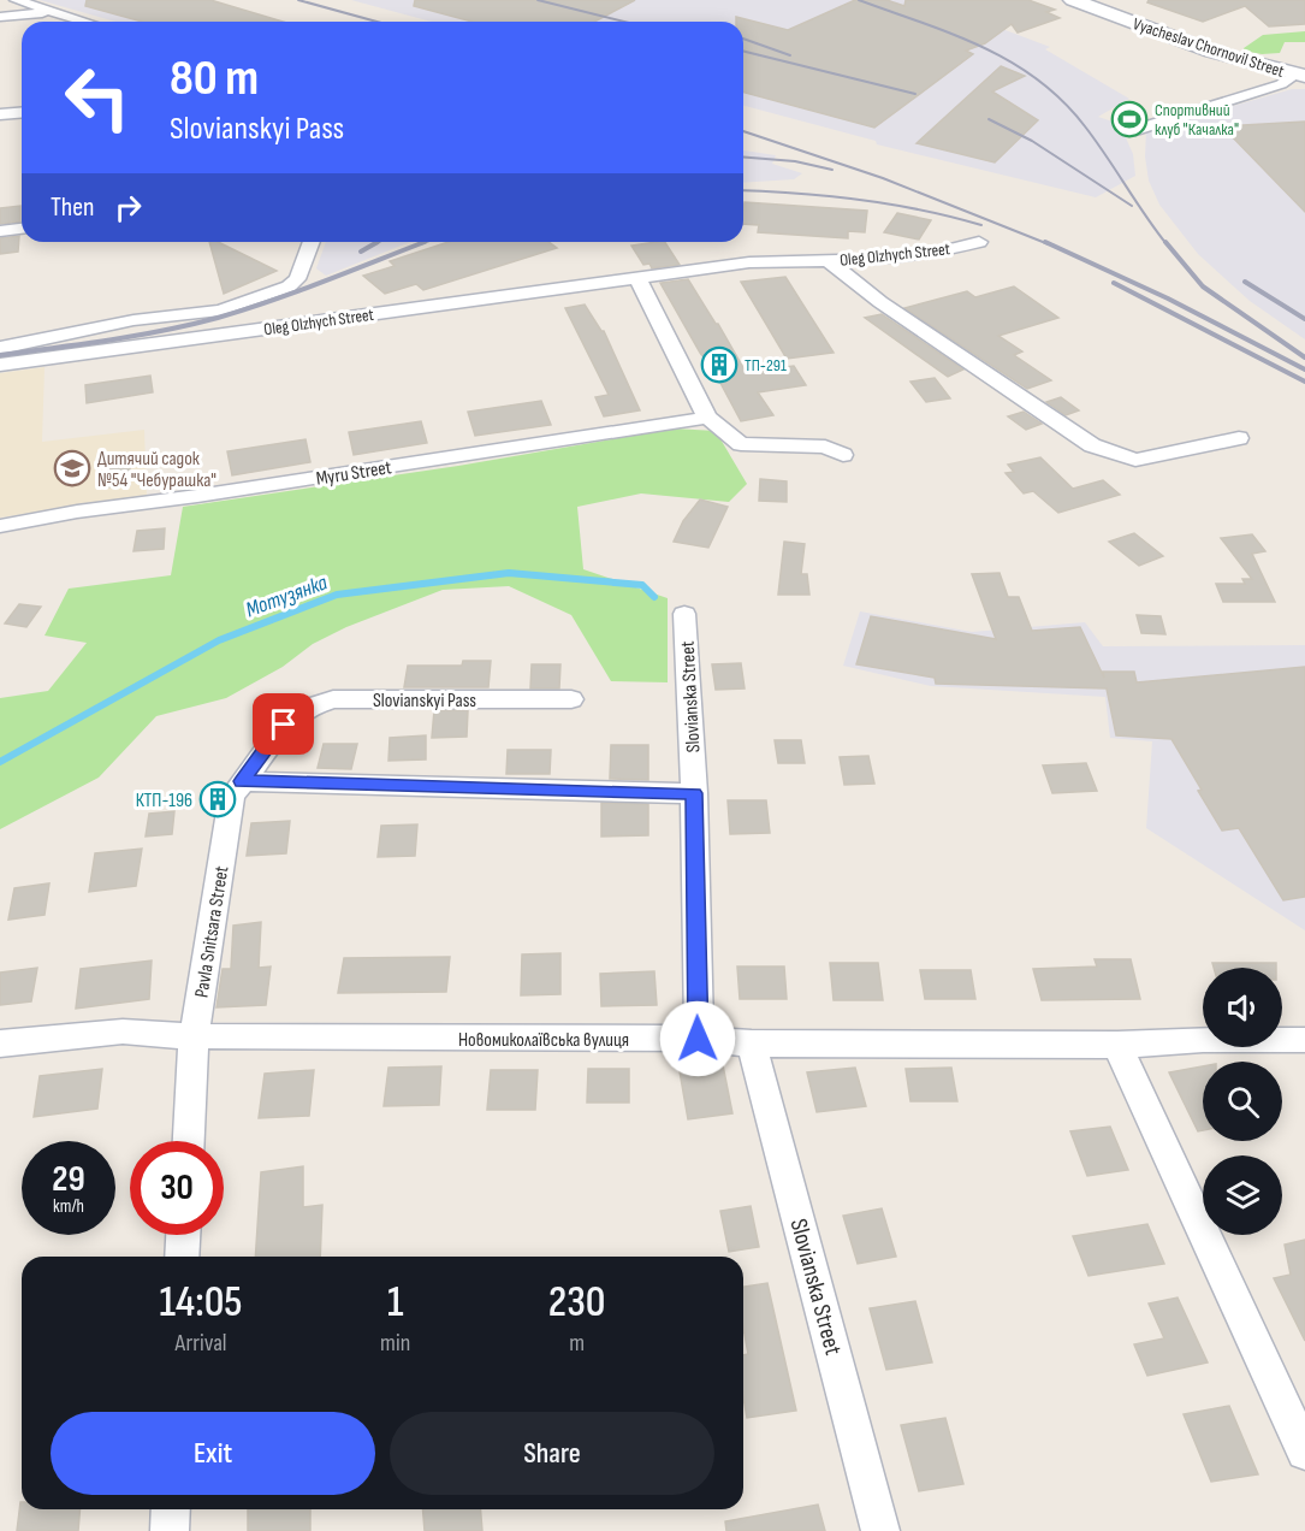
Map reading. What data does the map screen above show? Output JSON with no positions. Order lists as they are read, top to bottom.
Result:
{
  "streets": {
    "main road": ["Vyacheslav Chornovil Street"],
    "street": [
      "Oleg Olzhych Street",
      "Myru Street",
      "Slovianska Street",
      "Slovianskyi Pass",
      "Pavla Snitsara Street",
      "Новомиколаївська вулиця"
    ]
  },
  "crossings": [
    ["Slovianska Street", "Новомиколаївська вулиця"],
    ["Slovianskyi Pass", "Pavla Snitsara Street"],
    ["Pavla Snitsara Street", "Новомиколаївська вулиця"]
  ],
  "water": ["Мотузянка"],
  "places": {
    "sports": ["Спортивний клуб \"Качалка\""],
    "building": ["ТП-291", "КТП-196"],
    "school or university": ["Дитячий садок №54 \"Чебурашка\""]
  },
  "page": {
    "turn": ["80 m", "Slovianskyi Pass"],
    "then": "Then",
    "speed": "29 km/h",
    "limit": "30",
    "eta": [
      "14:05",
      "Arrival",
      "1",
      "min",
      "230",
      "m"
    ],
    "buttons": ["Exit", "Share"]
  }
}
